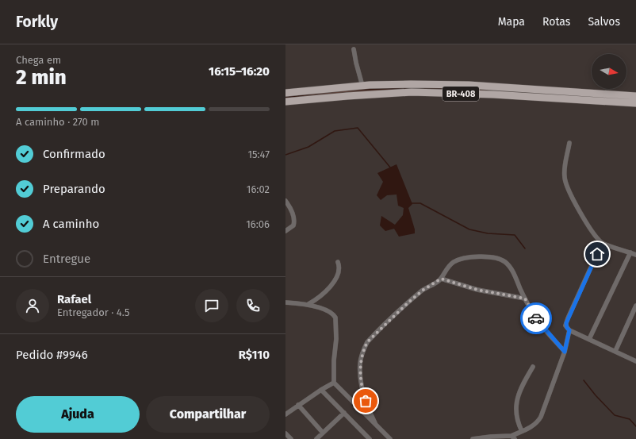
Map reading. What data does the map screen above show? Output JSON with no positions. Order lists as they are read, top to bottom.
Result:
{
  "streets": {
    "highway": ["BR-408"]
  },
  "north": "right",
  "page": {
    "header": "Forkly",
    "nav": ["Mapa", "Rotas", "Salvos"],
    "heading": ["2 min", "Chega em", "16:15–16:20"],
    "panel": [
      "Rafael",
      "Entregador · 4.5",
      "Pedido #9946",
      "R$110"
    ],
    "bar": "A caminho · 270 m",
    "list": [
      ["Confirmado", "15:47"],
      ["Preparando", "16:02"],
      ["A caminho", "16:06"],
      "Entregue"
    ],
    "buttons": ["Ajuda", "Compartilhar"]
  }
}
